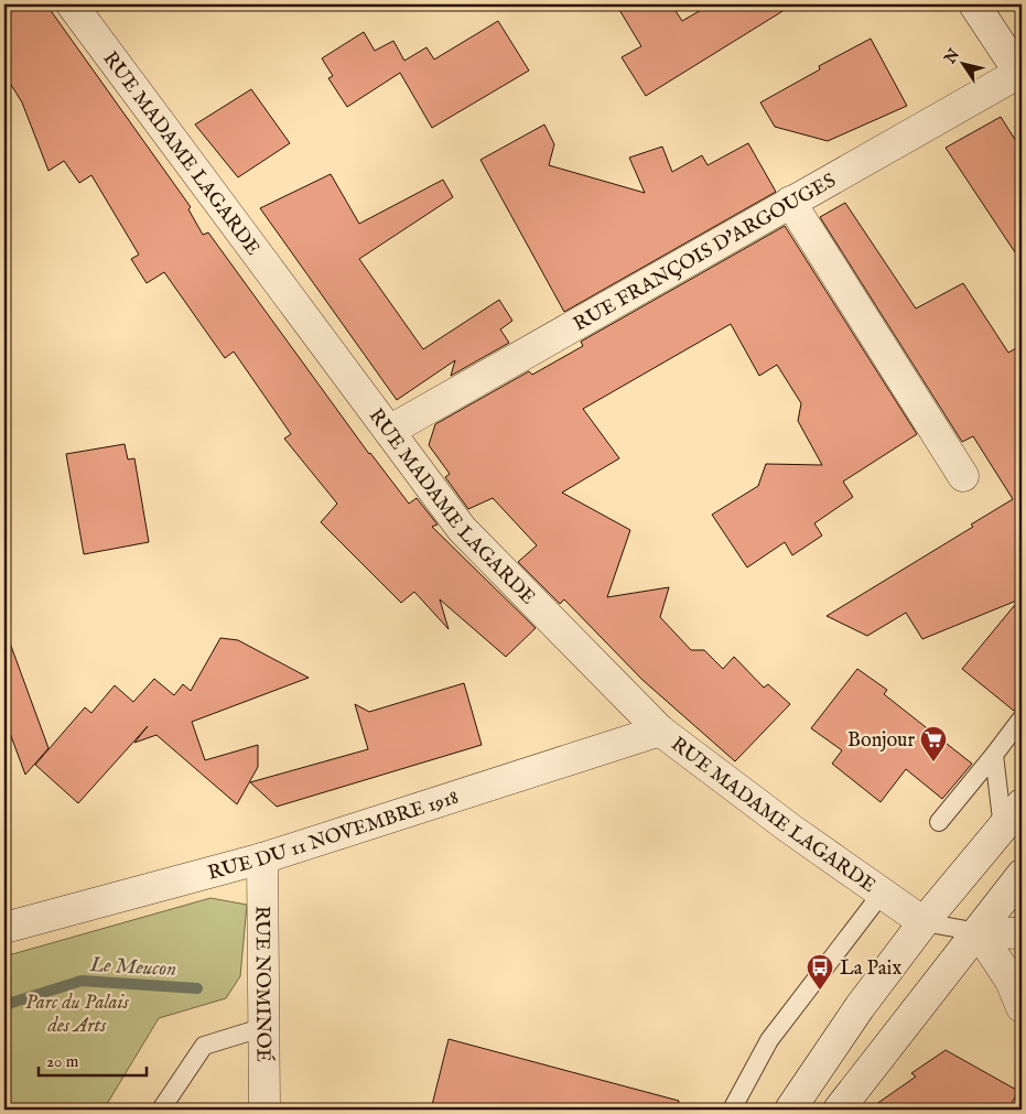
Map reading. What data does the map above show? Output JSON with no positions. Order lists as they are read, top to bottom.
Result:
{
  "streets": {
    "street": [
      "RUE MADAME LAGARDE",
      "RUE FRANÇOIS D'ARGOUGES",
      "RUE DU 11 NOVEMBRE 1918",
      "RUE NOMINOÉ"
    ]
  },
  "crossings": [
    ["RUE MADAME LAGARDE", "RUE FRANÇOIS D'ARGOUGES"],
    ["RUE MADAME LAGARDE", "RUE DU 11 NOVEMBRE 1918"],
    ["RUE DU 11 NOVEMBRE 1918", "RUE NOMINOÉ"]
  ],
  "water": ["Le Meucon"],
  "parks": ["Parc du Palais des Arts"],
  "places": {
    "supermarket": ["Bonjour"],
    "bus stop": ["La Paix"]
  },
  "scale_bar": "20 m",
  "north": "top left"
}
